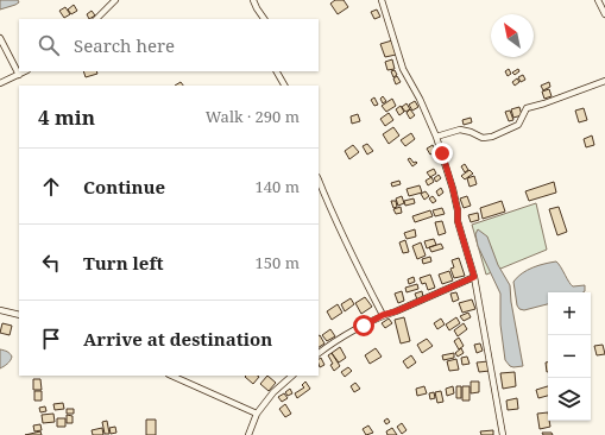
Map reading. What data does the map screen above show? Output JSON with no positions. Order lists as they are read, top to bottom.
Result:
{
  "north": "top left",
  "page": {
    "search": "Search here",
    "heading": ["4 min", "Walk · 290 m"],
    "list": [
      ["Continue", "140 m"],
      ["Turn left", "150 m"],
      "Arrive at destination"
    ],
    "map_buttons": ["+", "−"]
  }
}
